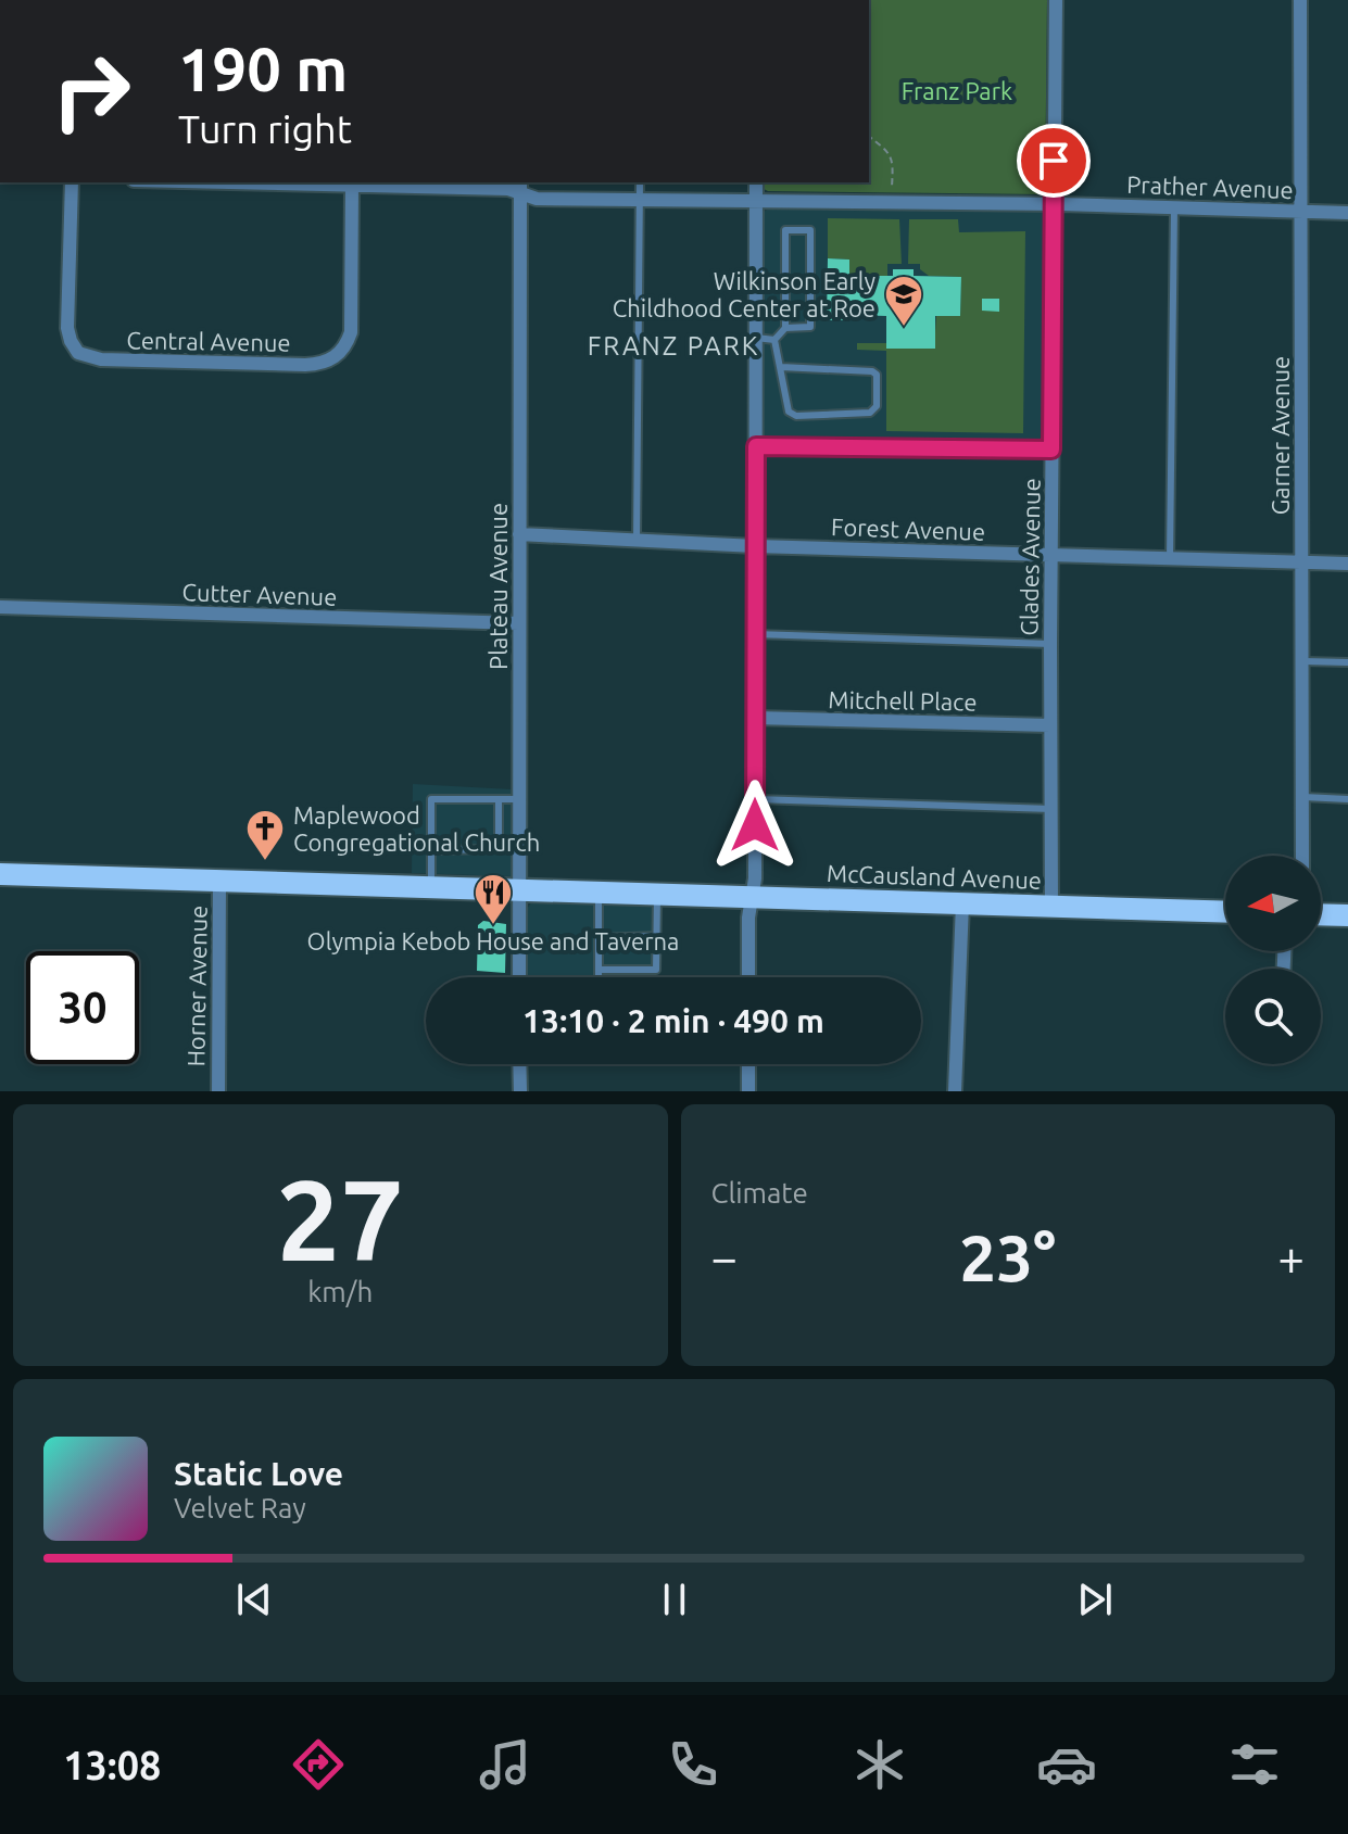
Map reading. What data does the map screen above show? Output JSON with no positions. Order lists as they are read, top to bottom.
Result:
{
  "streets": {
    "main road": ["McCausland Avenue"],
    "street": [
      "Prather Avenue",
      "Central Avenue",
      "Garner Avenue",
      "Forest Avenue",
      "Glades Avenue",
      "Plateau Avenue",
      "Cutter Avenue",
      "Mitchell Place",
      "Horner Avenue"
    ]
  },
  "crossings": [
    ["Prather Avenue", "Central Avenue"],
    ["Prather Avenue", "Garner Avenue"],
    ["Prather Avenue", "Glades Avenue"],
    ["Prather Avenue", "Plateau Avenue"],
    ["Garner Avenue", "Forest Avenue"],
    ["Forest Avenue", "Glades Avenue"],
    ["Forest Avenue", "Plateau Avenue"],
    ["Glades Avenue", "Mitchell Place"],
    ["Glades Avenue", "McCausland Avenue"],
    ["Plateau Avenue", "Cutter Avenue"],
    ["Plateau Avenue", "McCausland Avenue"],
    ["McCausland Avenue", "Horner Avenue"]
  ],
  "districts": ["FRANZ PARK"],
  "parks": ["Franz Park"],
  "places": {
    "school or university": ["Wilkinson Early Childhood Center at Roe"],
    "church": ["Maplewood Congregational Church"],
    "restaurant": ["Olympia Kebob House and Taverna"]
  },
  "north": "left",
  "page": {
    "turn": ["190 m", "Turn right"],
    "limit": "30",
    "trip": "13:10 · 2 min · 490 m",
    "tile": [
      ["27", "km/h"],
      "Climate"
    ],
    "heat": ["−", "23°", "+"],
    "song": ["Static Love", "Velvet Ray"],
    "tabs": "13:08"
  }
}
